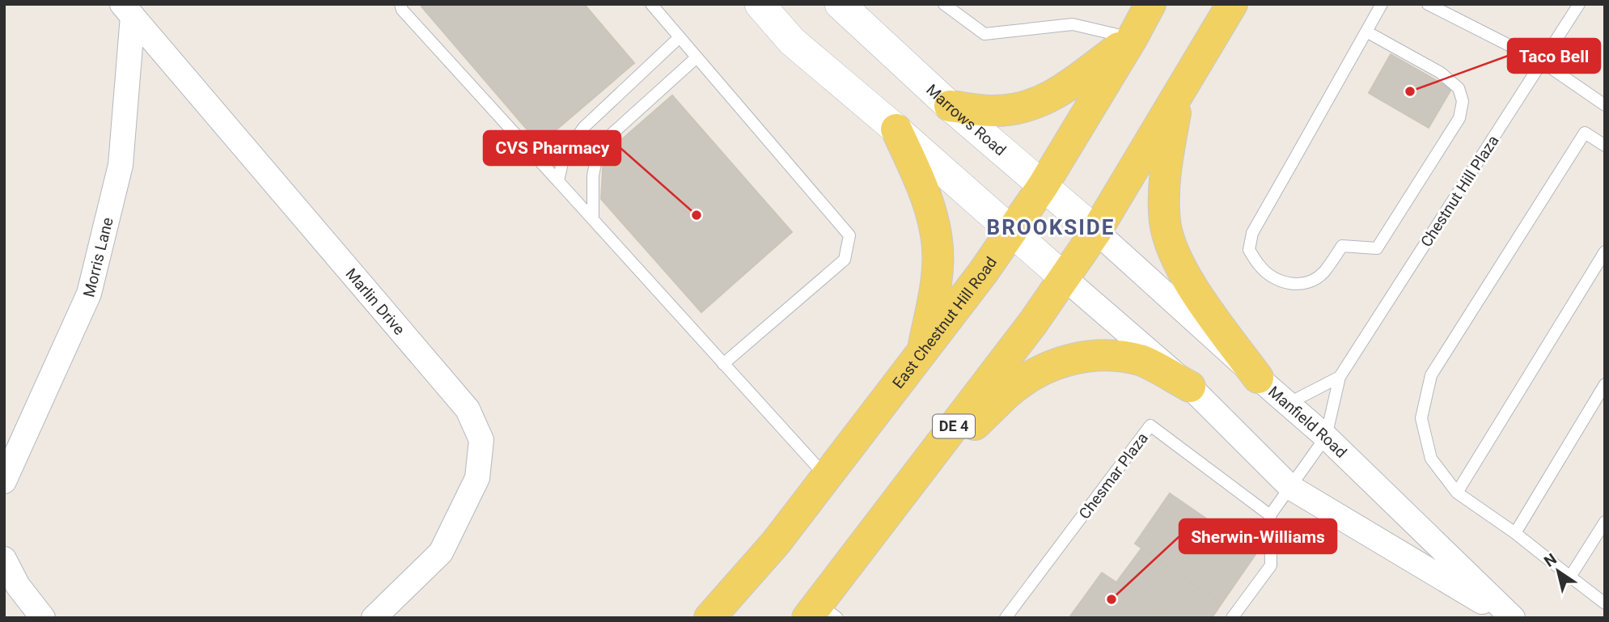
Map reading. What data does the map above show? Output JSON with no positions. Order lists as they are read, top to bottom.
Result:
{
  "streets": {
    "main road": ["East Chestnut Hill Road", "DE 4"],
    "street": [
      "Marrows Road",
      "Morris Lane",
      "Marlin Drive",
      "Manfield Road"
    ],
    "lane": ["Chestnut Hill Plaza", "Chesmar Plaza"]
  },
  "crossings": [
    ["Marrows Road", "East Chestnut Hill Road"],
    ["Marrows Road", "Manfield Road"],
    ["Marrows Road", "DE 4"],
    ["Morris Lane", "Marlin Drive"],
    ["Manfield Road", "DE 4"]
  ],
  "districts": ["BROOKSIDE"],
  "places": ["Taco Bell", "CVS Pharmacy", "Sherwin-Williams"],
  "north": "top left"
}
